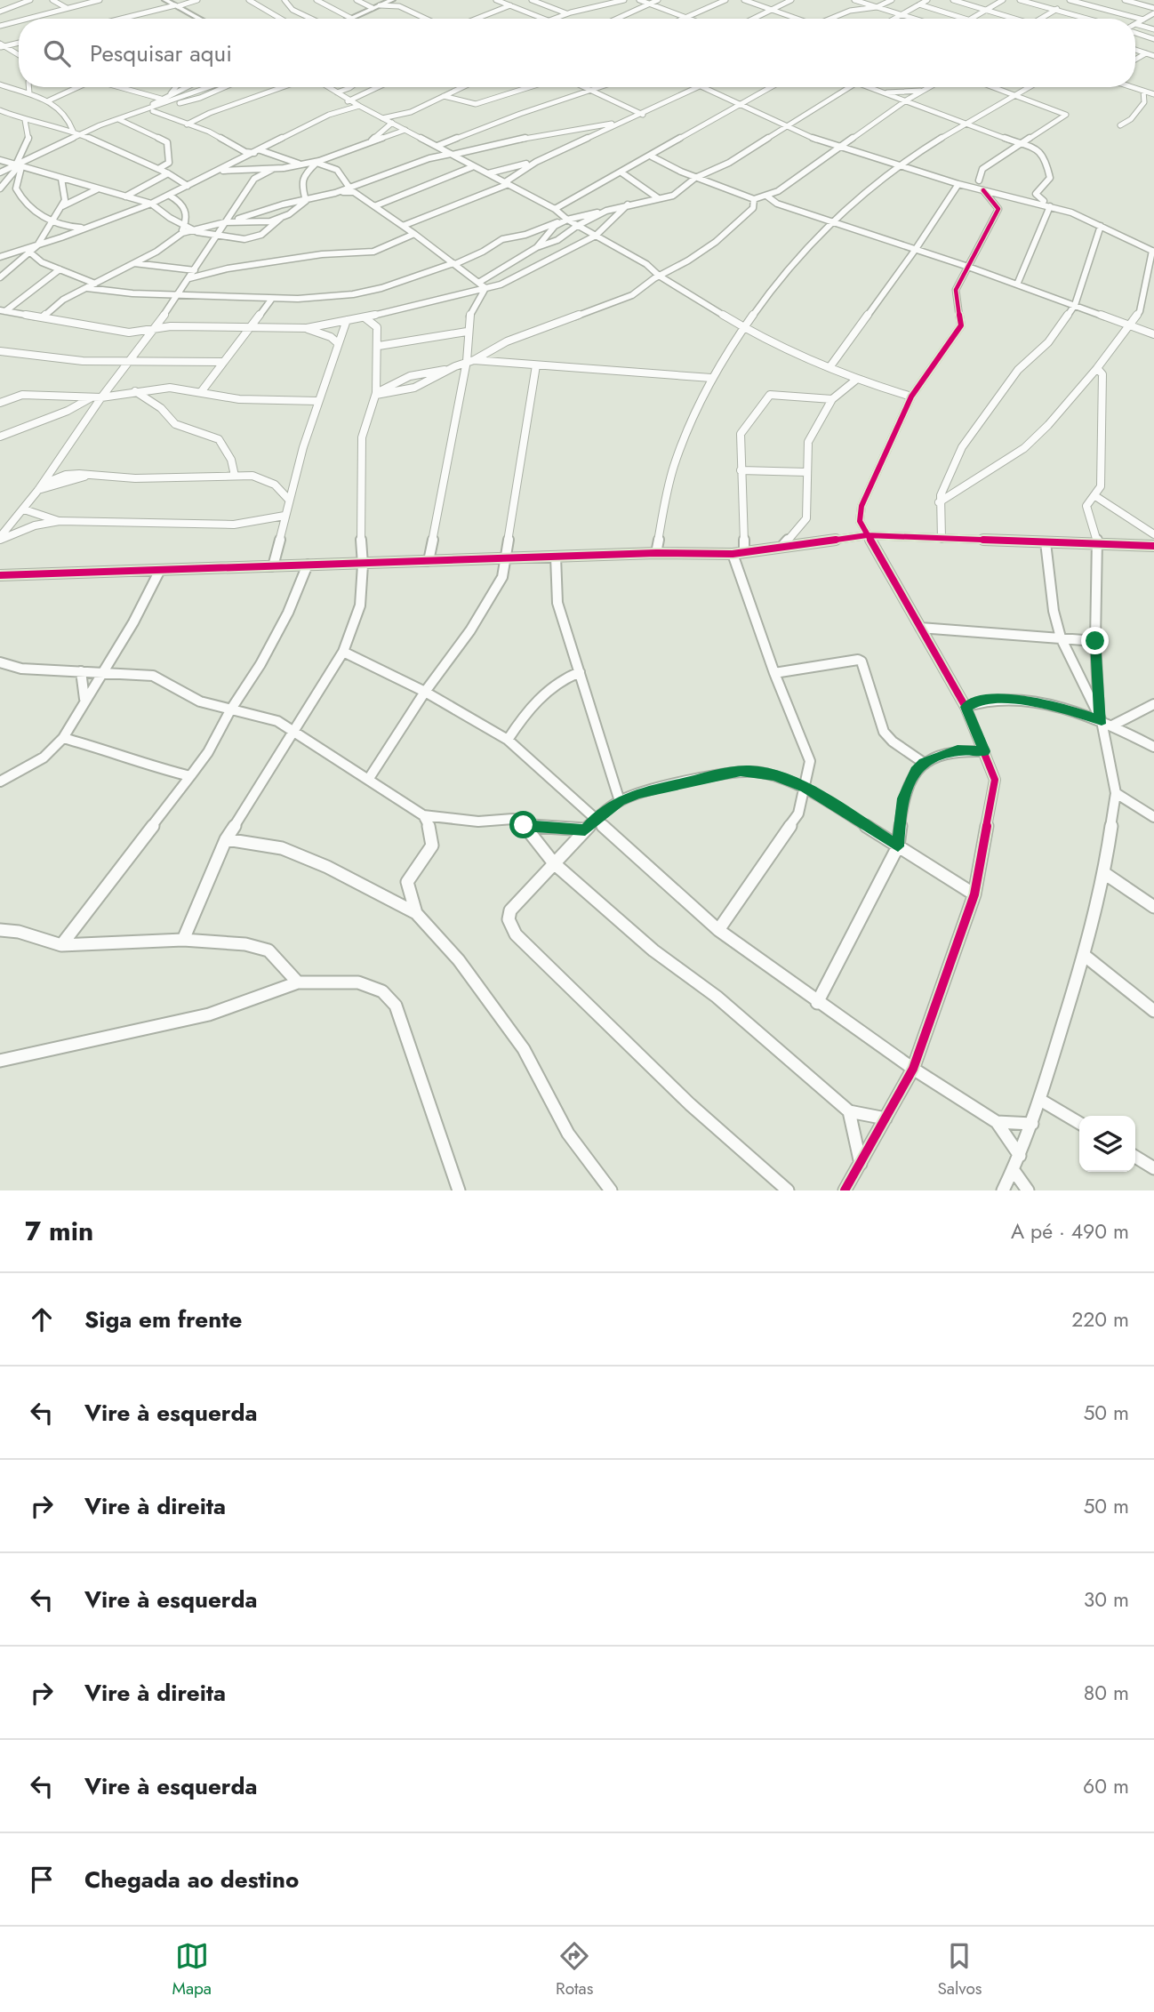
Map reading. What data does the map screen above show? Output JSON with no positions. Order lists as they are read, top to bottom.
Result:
{
  "page": {
    "search": "Pesquisar aqui",
    "heading": ["7 min", "A pé · 490 m"],
    "list": [
      ["Siga em frente", "220 m"],
      ["Vire à esquerda", "50 m"],
      ["Vire à direita", "50 m"],
      ["Vire à esquerda", "30 m"],
      ["Vire à direita", "80 m"],
      ["Vire à esquerda", "60 m"],
      "Chegada ao destino"
    ],
    "nav": ["Mapa", "Rotas", "Salvos"]
  }
}
